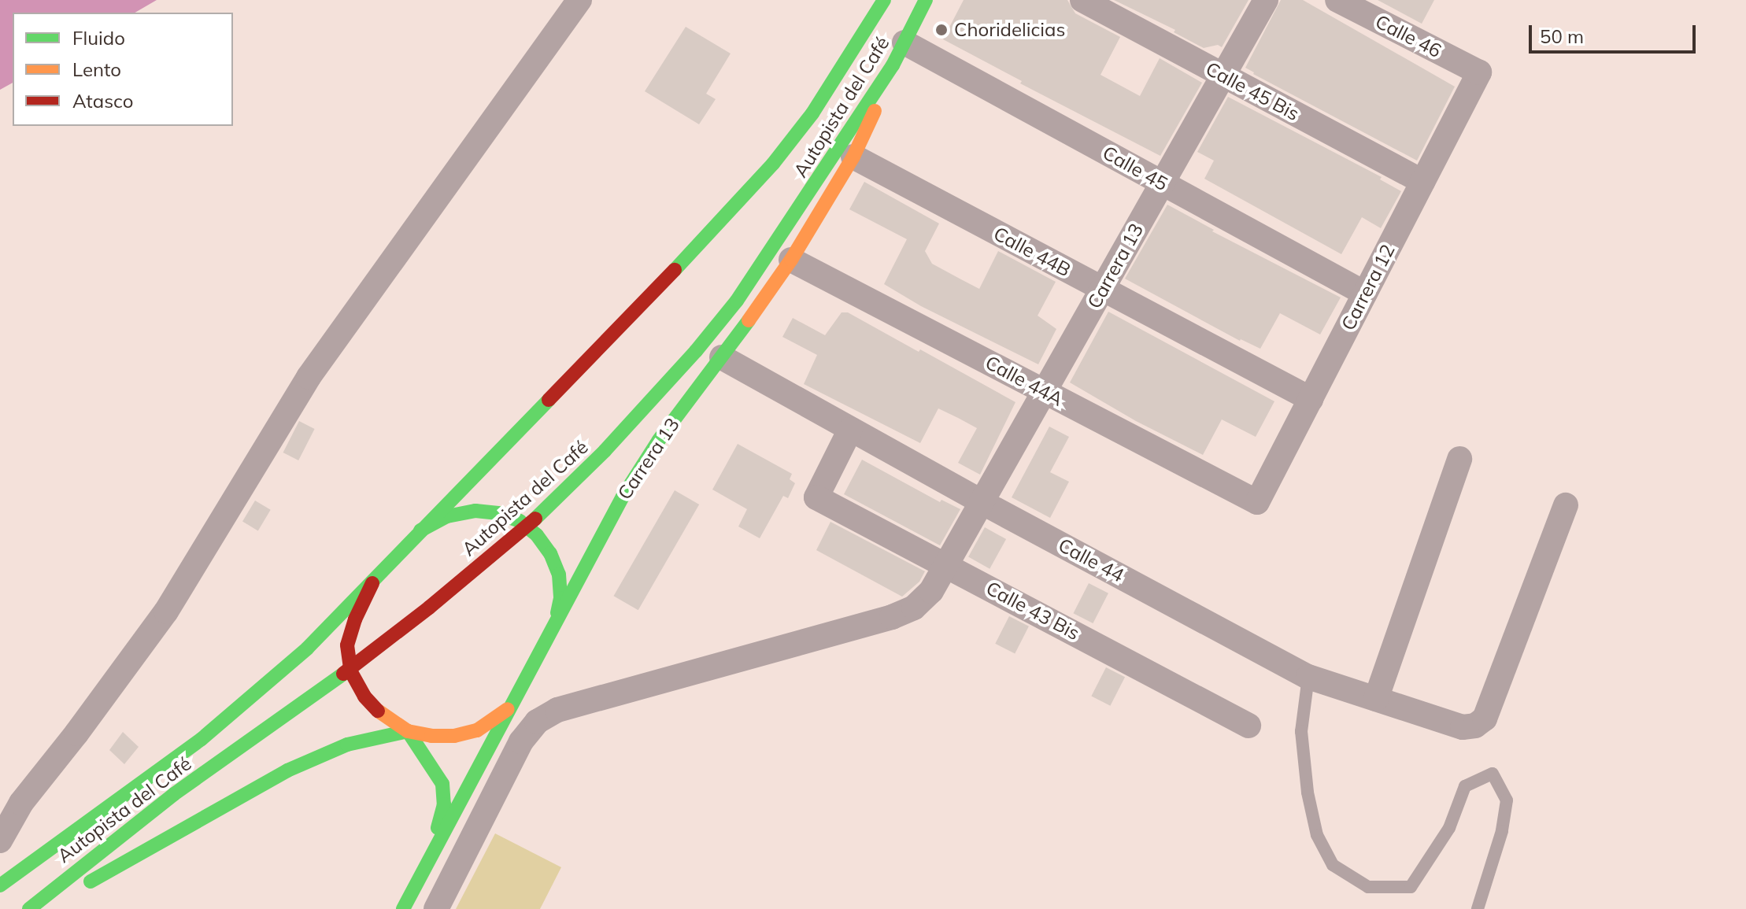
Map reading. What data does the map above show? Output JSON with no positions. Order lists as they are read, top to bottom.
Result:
{
  "streets": {
    "main road": ["Autopista del Café", "Carrera 13"],
    "street": [
      "Calle 46",
      "Calle 45 Bis",
      "Calle 45",
      "Calle 44B",
      "Carrera 12",
      "Calle 44A",
      "Calle 44",
      "Calle 43 Bis"
    ]
  },
  "crossings": [
    ["Calle 46", "Carrera 12"],
    ["Calle 45 Bis", "Carrera 13"],
    ["Calle 45 Bis", "Carrera 12"],
    ["Autopista del Café", "Calle 45"],
    ["Autopista del Café", "Carrera 13"],
    ["Calle 45", "Carrera 13"],
    ["Calle 45", "Carrera 12"],
    ["Calle 44B", "Carrera 13"],
    ["Calle 44B", "Carrera 12"],
    ["Carrera 13", "Calle 44A"],
    ["Carrera 13", "Calle 44"],
    ["Carrera 13", "Calle 43 Bis"],
    ["Carrera 12", "Calle 44A"],
    ["Calle 44", "Calle 43 Bis"]
  ],
  "places": ["Choridelicias"],
  "legend": ["Fluido", "Lento", "Atasco"],
  "scale_bar": "50 m"
}
